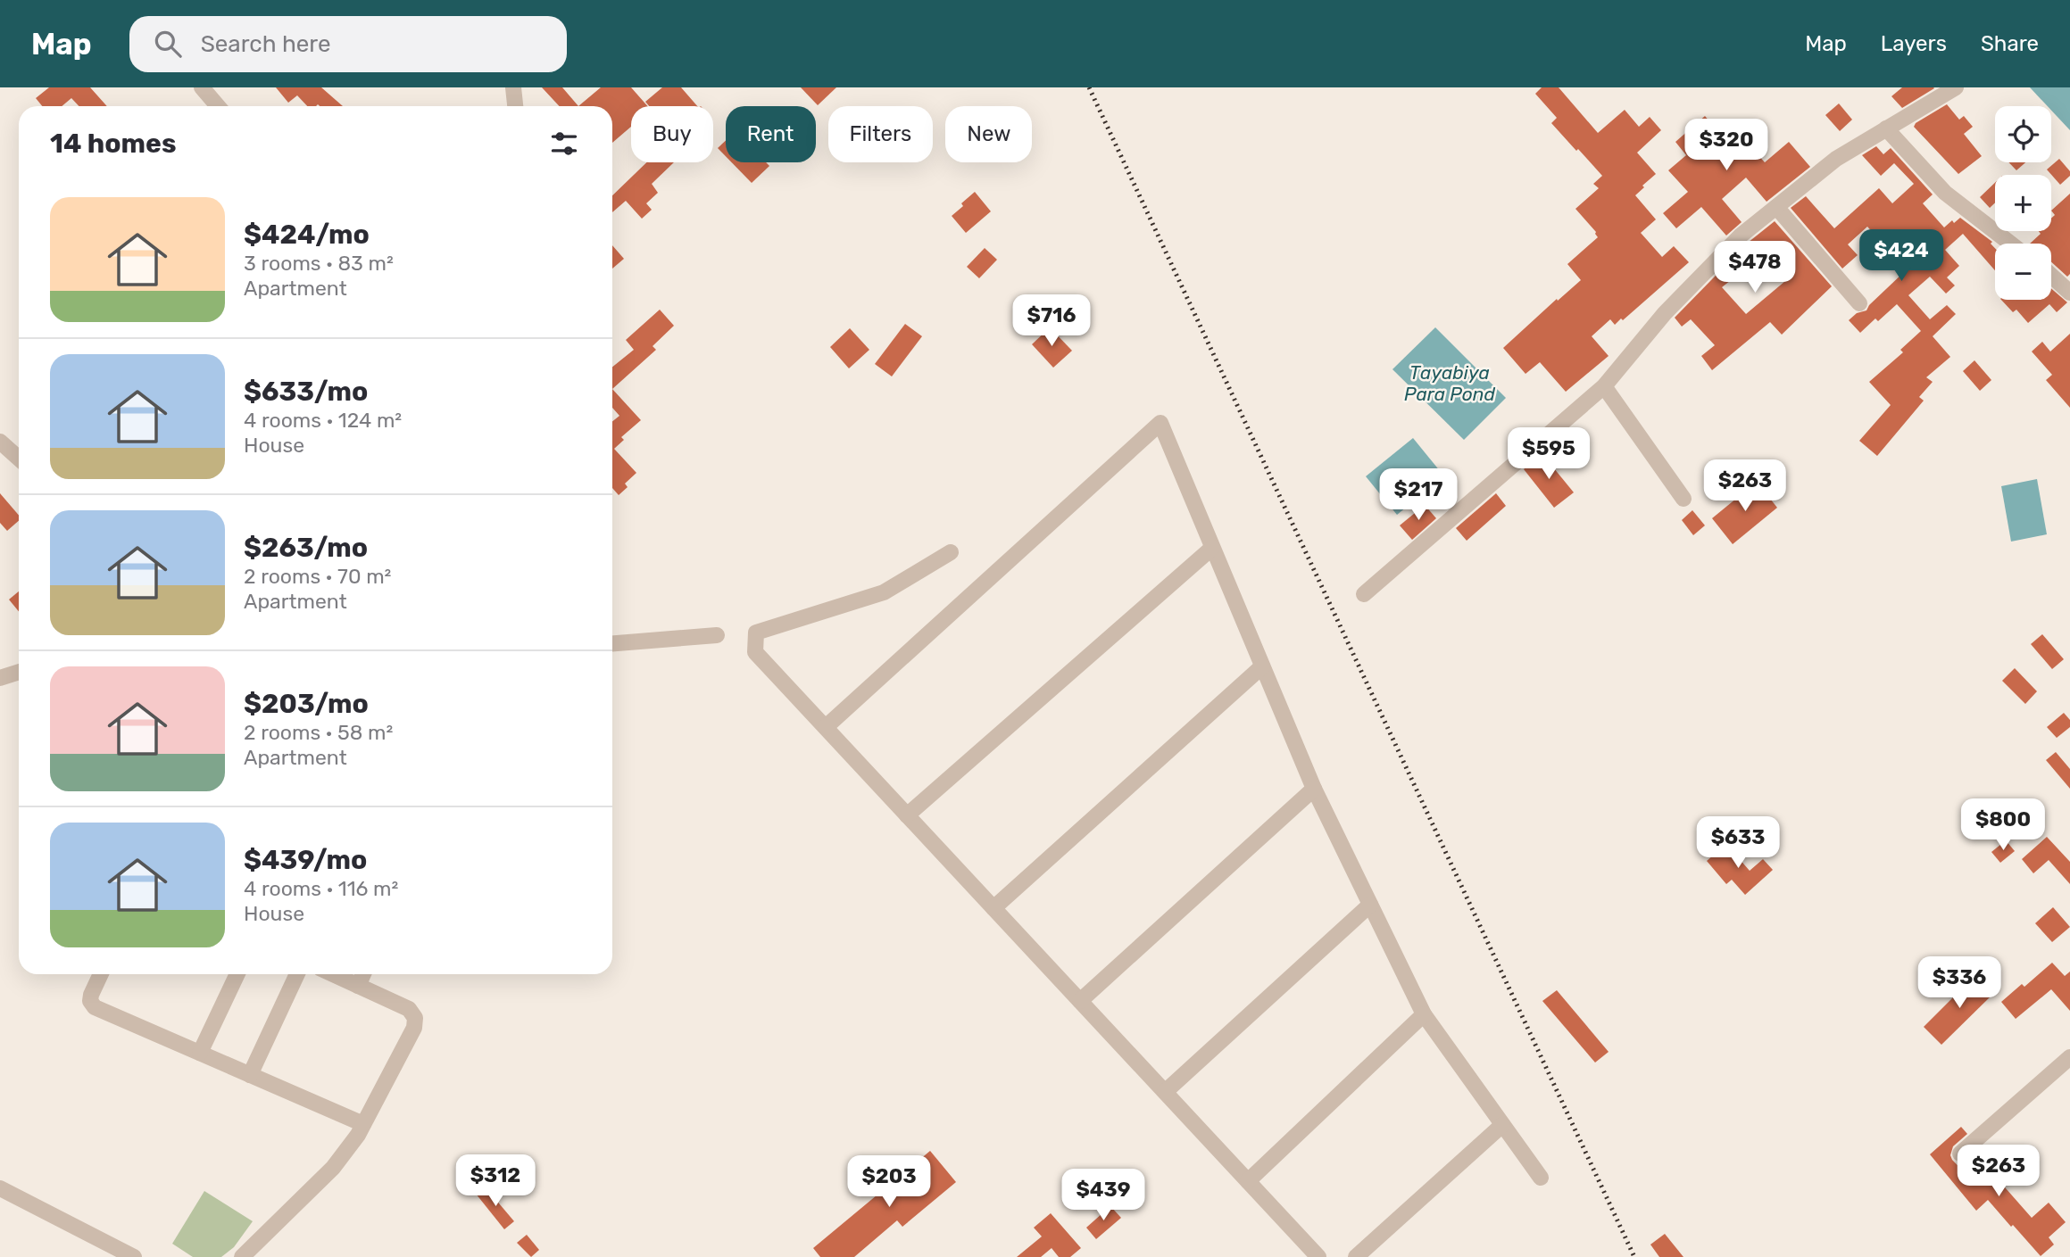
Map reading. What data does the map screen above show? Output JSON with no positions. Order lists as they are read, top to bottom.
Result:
{
  "water": ["Tayabiya Para Pond"],
  "page": {
    "header": "Map",
    "search": "Search here",
    "nav": ["Map", "Layers", "Share"],
    "map_buttons": ["+", "−"],
    "chip": [
      "Buy",
      "Rent",
      "Filters",
      "New"
    ],
    "heading": "14 homes",
    "price": [
      "$320",
      "$424",
      "$478",
      "$716",
      "$595",
      "$263",
      "$217",
      "$800",
      "$633",
      "$336",
      "$263",
      "$312",
      "$203",
      "$439"
    ],
    "list": [
      {
        "name": "$424/mo",
        "note": "3 rooms · 83 m² · Apartment"
      },
      {
        "name": "$633/mo",
        "note": "4 rooms · 124 m² · House"
      },
      {
        "name": "$263/mo",
        "note": "2 rooms · 70 m² · Apartment"
      },
      {
        "name": "$203/mo",
        "note": "2 rooms · 58 m² · Apartment"
      },
      {
        "name": "$439/mo",
        "note": "4 rooms · 116 m² · House"
      }
    ]
  }
}
